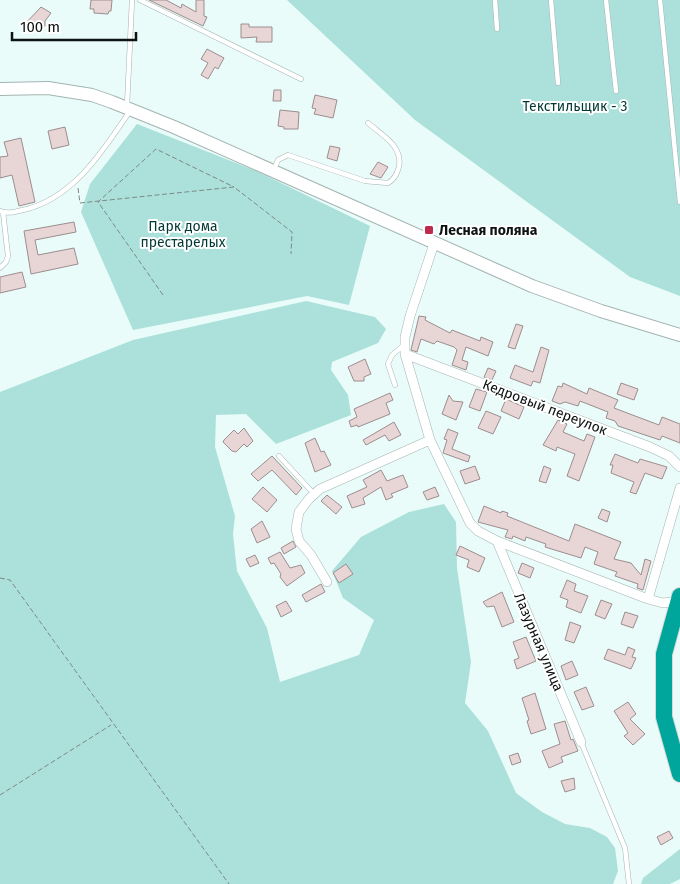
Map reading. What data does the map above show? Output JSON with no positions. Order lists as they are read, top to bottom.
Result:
{
  "streets": {
    "street": ["Кедровый переулок", "Лазурная улица"]
  },
  "parks": ["Текстильщик - 3", "Парк дома престарелых"],
  "places": {
    "transit": ["Лесная поляна"]
  },
  "scale_bar": "100 m"
}
